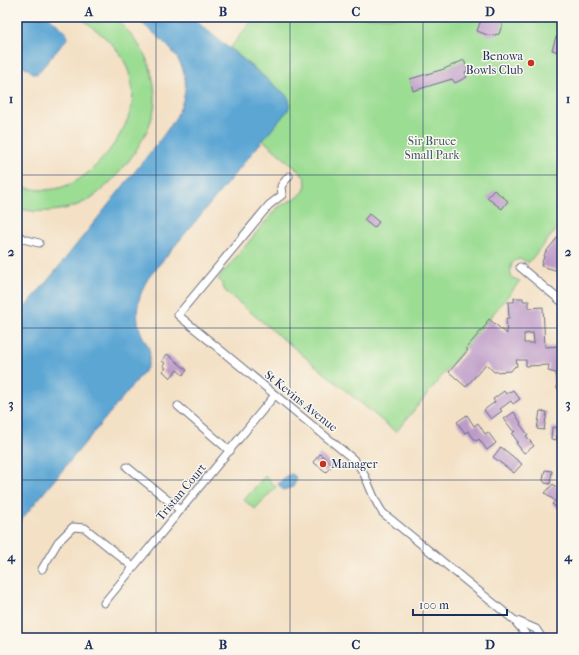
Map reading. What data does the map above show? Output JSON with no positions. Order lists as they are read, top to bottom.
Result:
{
  "streets": {
    "street": ["St Kevins Avenue", "Tristan Court"]
  },
  "crossings": [
    ["St Kevins Avenue", "Tristan Court"]
  ],
  "parks": ["Sir Bruce Small Park"],
  "places": ["Benowa Bowls Club", "Manager"],
  "scale_bar": "100 m",
  "grid": {
    "columns": [
      "A",
      "B",
      "C",
      "D"
    ],
    "rows": [
      "1",
      "2",
      "3",
      "4"
    ]
  }
}
